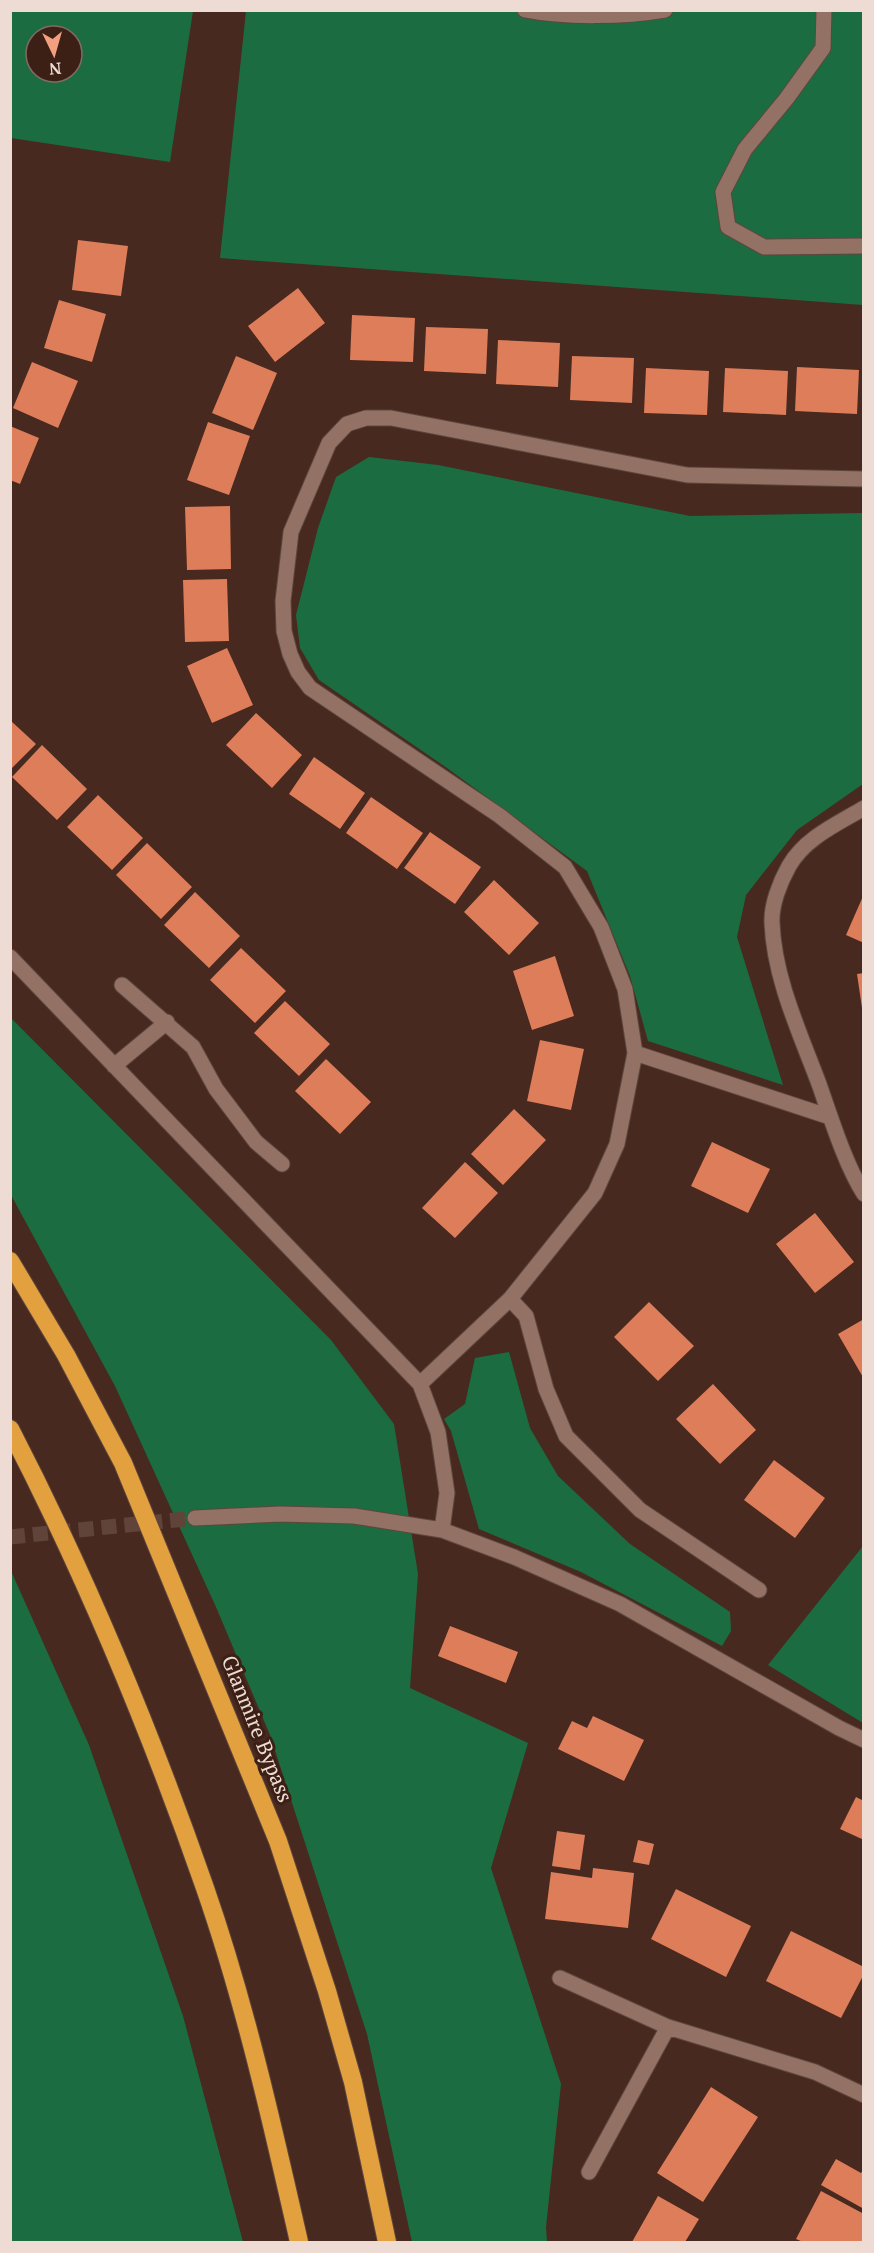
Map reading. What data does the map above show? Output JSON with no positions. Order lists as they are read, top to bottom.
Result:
{
  "streets": {
    "highway": ["Glanmire Bypass"]
  },
  "north": "bottom"
}
